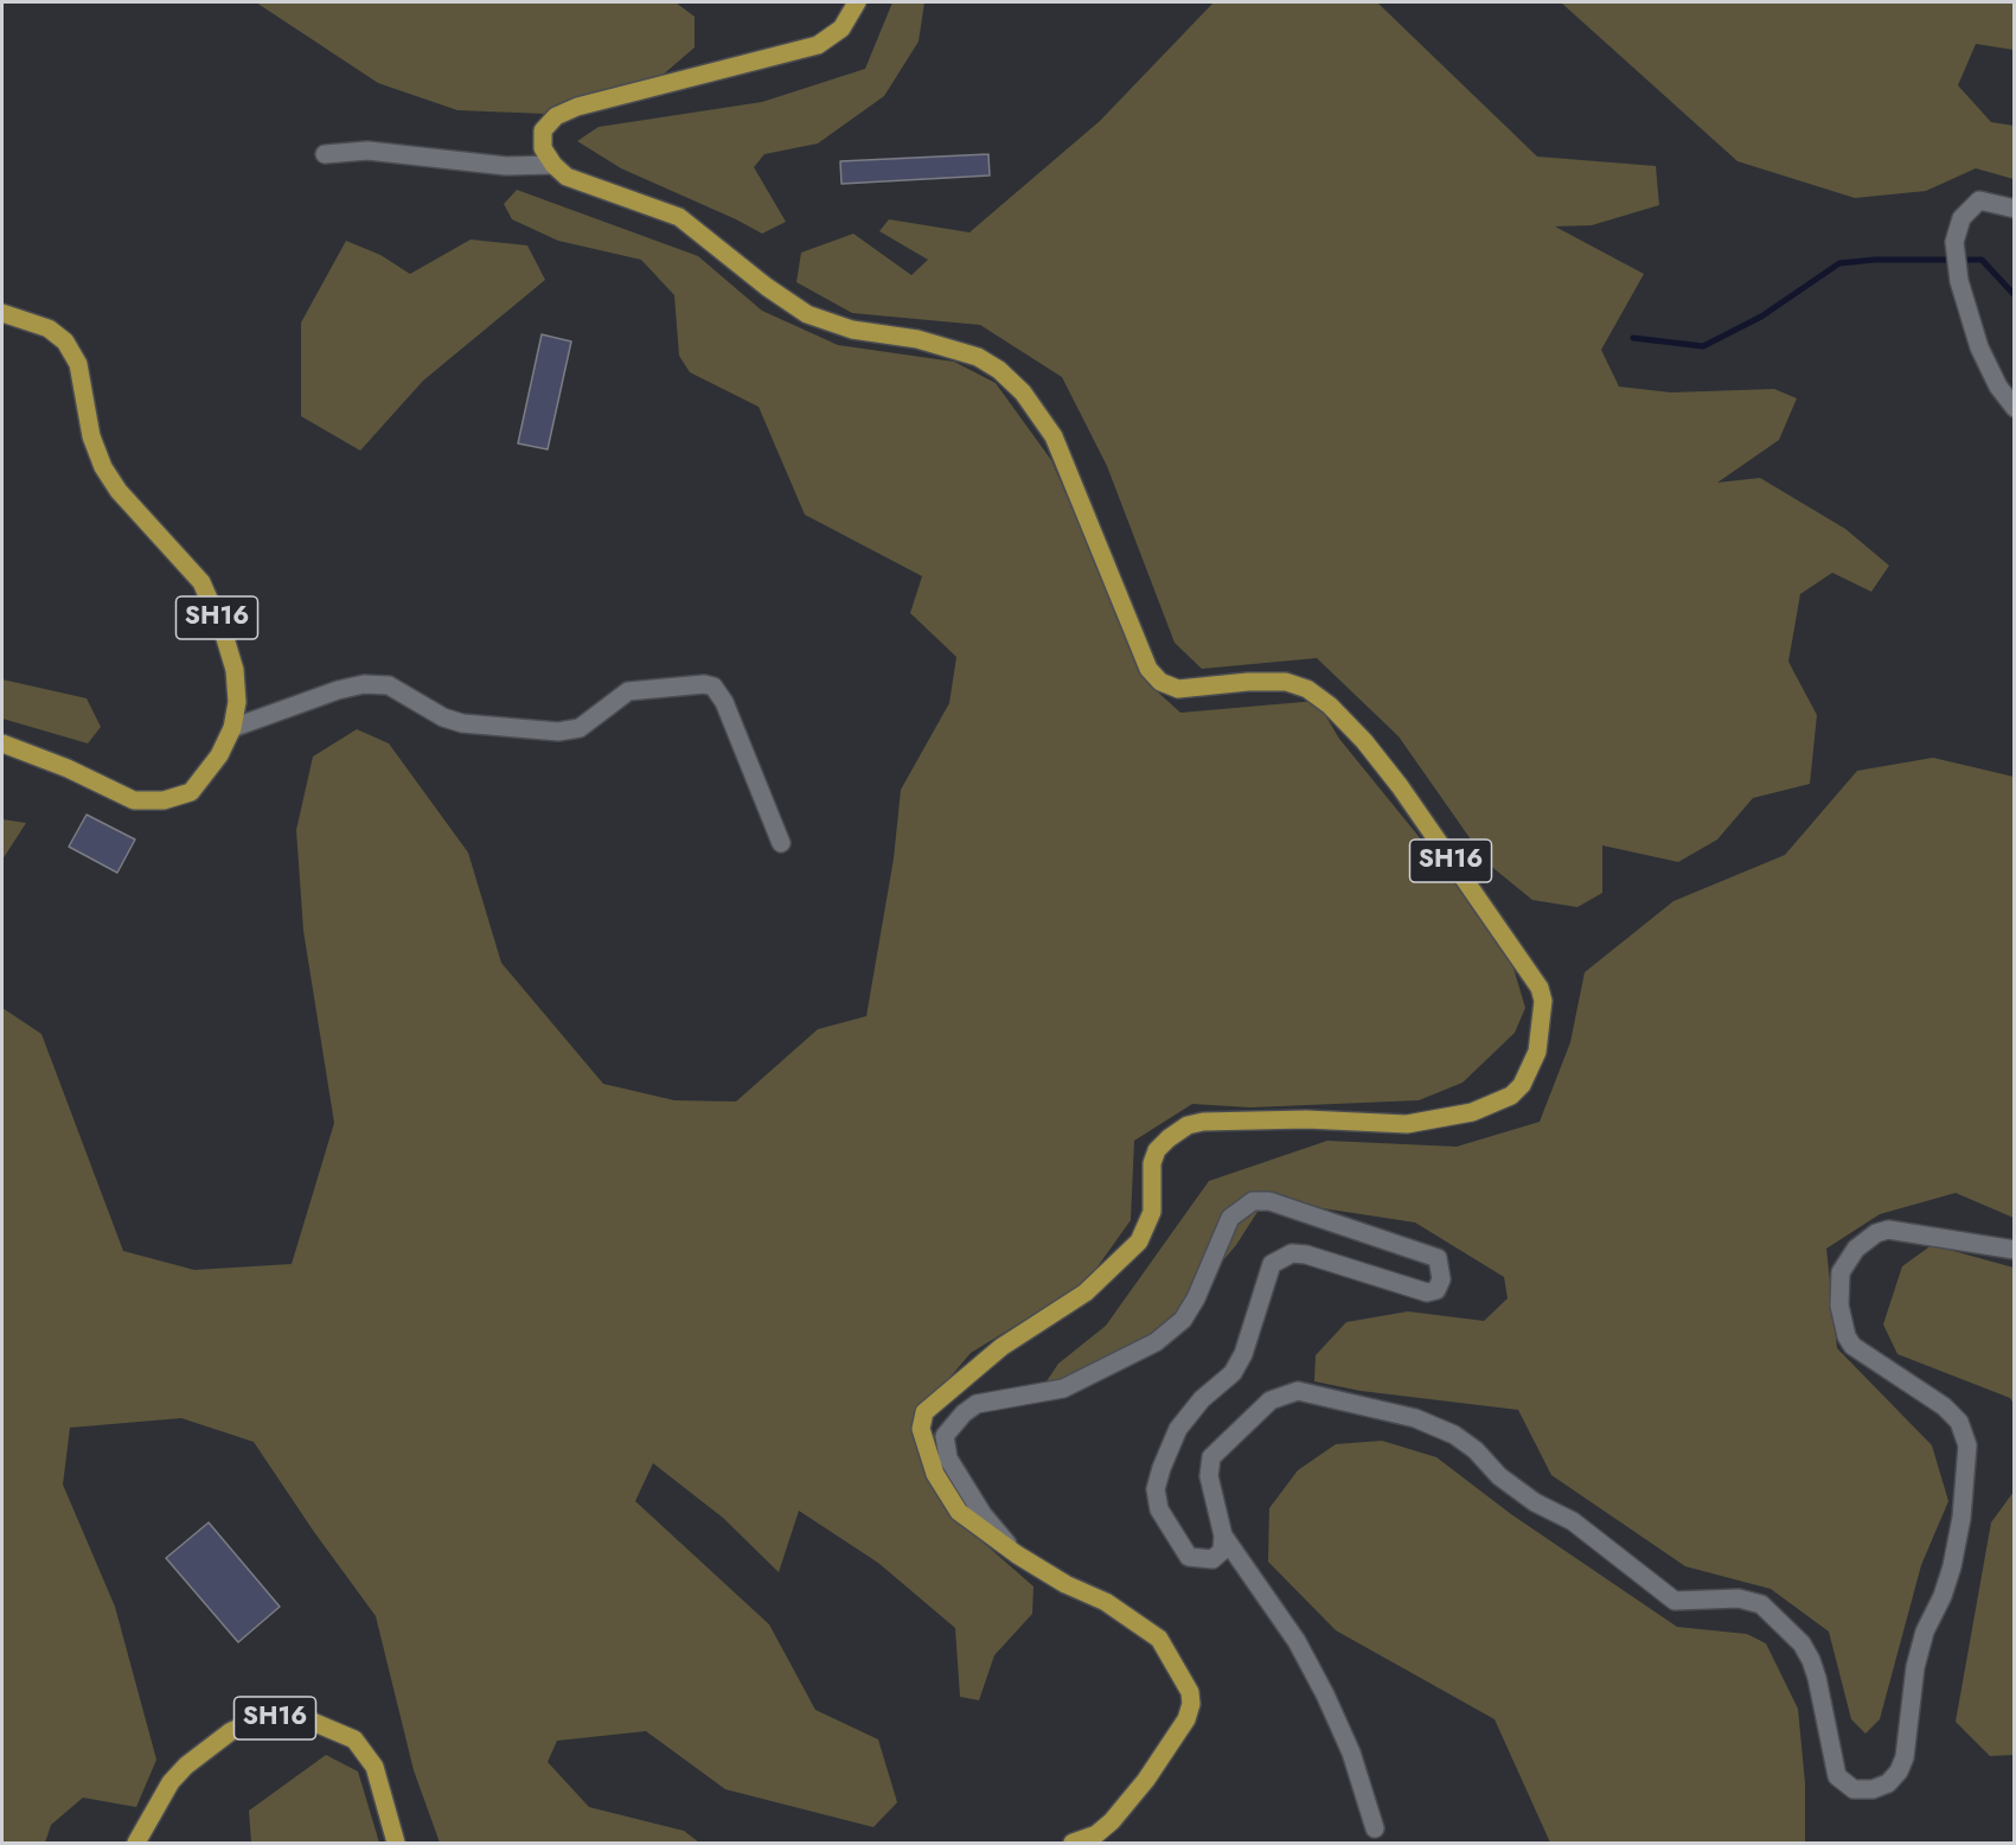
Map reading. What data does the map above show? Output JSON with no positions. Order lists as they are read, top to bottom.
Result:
{
  "streets": {
    "main road": ["SH16"]
  }
}
